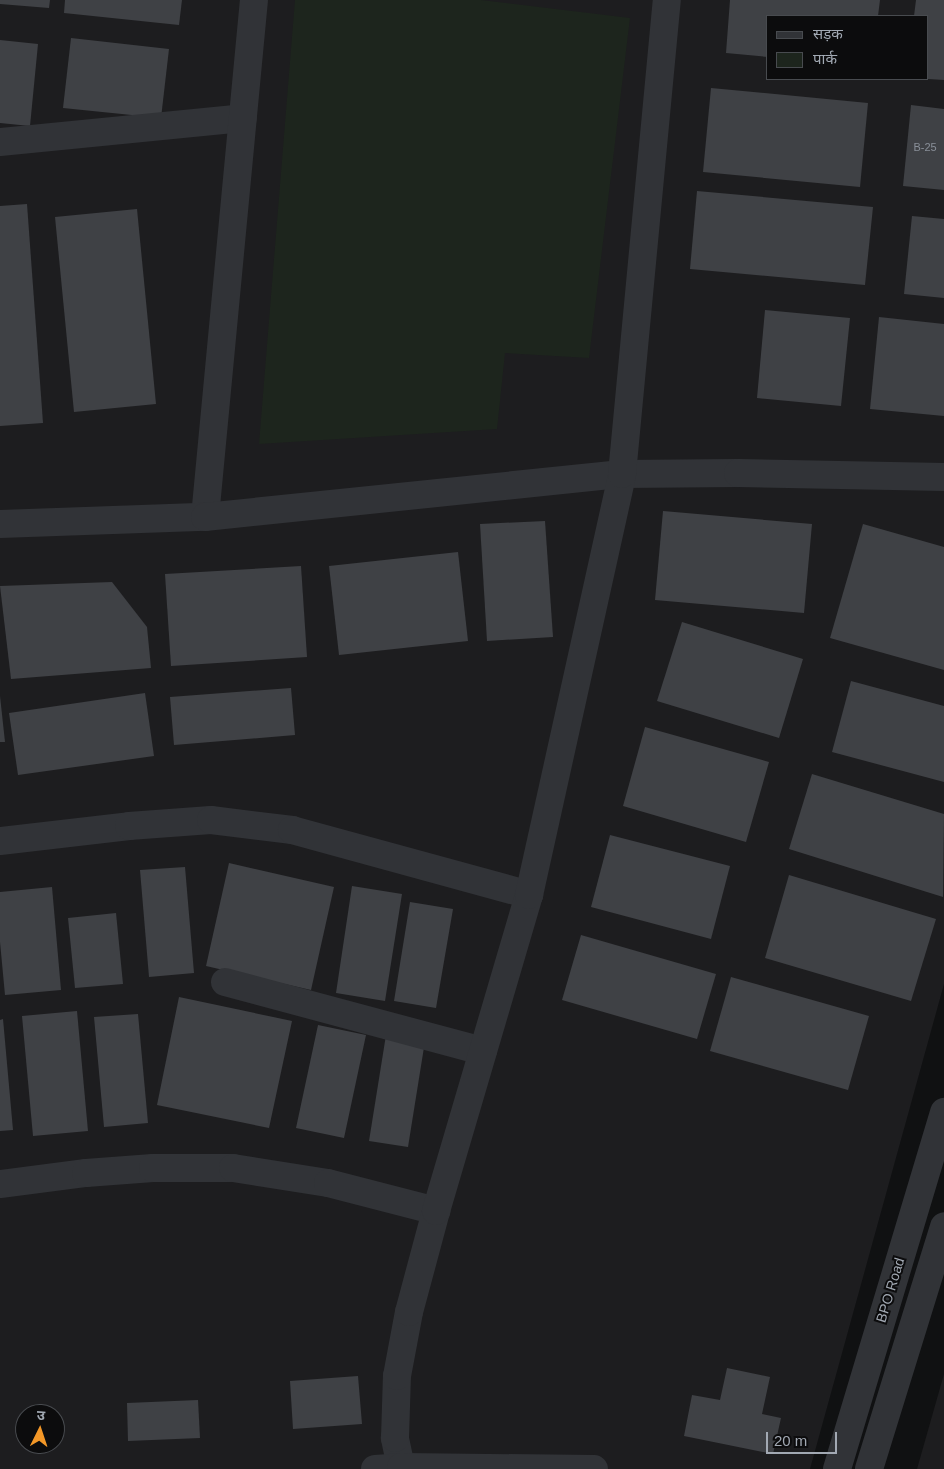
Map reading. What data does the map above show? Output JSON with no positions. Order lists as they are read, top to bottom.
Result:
{
  "streets": {
    "street": ["BPO Road"]
  },
  "house_numbers": ["B-25"],
  "legend": ["सड़क", "पार्क"],
  "scale_bar": "20 m",
  "north": "top"
}
